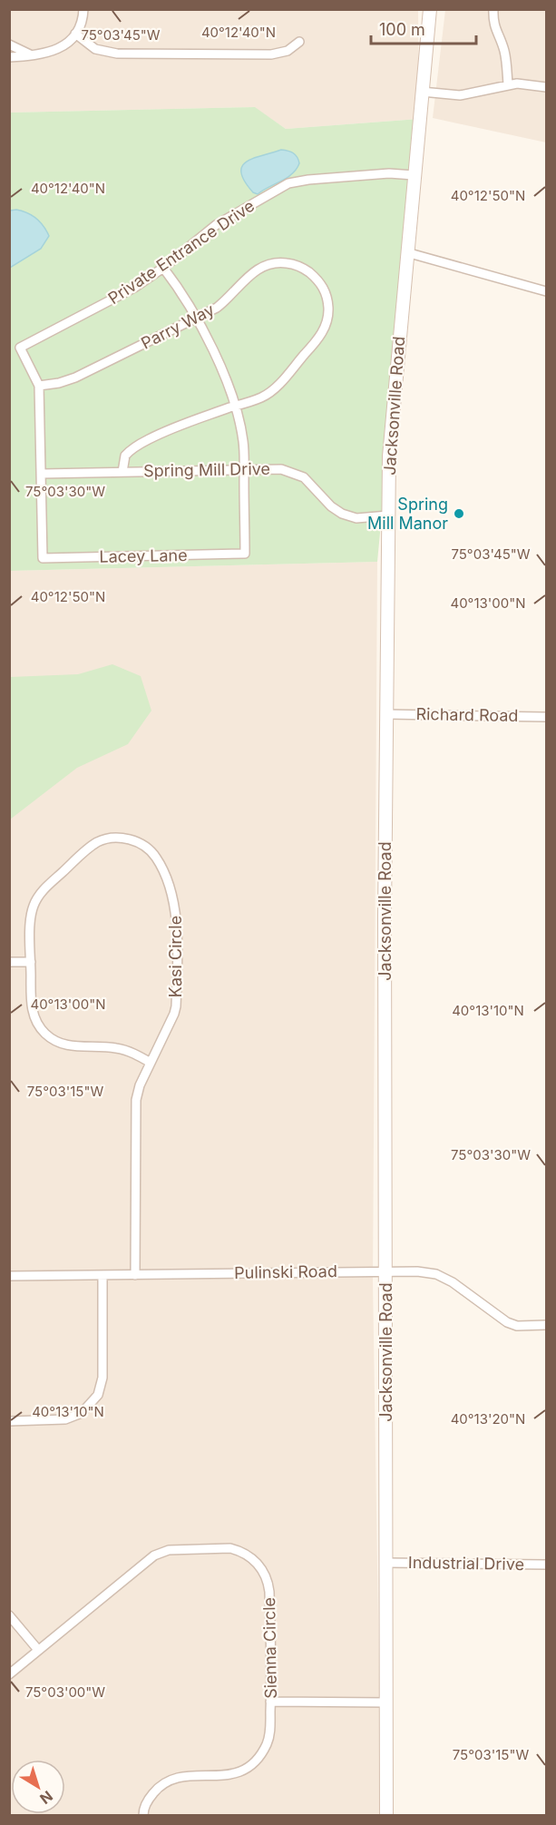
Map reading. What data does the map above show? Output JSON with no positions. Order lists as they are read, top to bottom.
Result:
{
  "streets": {
    "main road": ["Jacksonville Road"],
    "street": [
      "Private Entrance Drive",
      "Parry Way",
      "Spring Mill Drive",
      "Lacey Lane",
      "Richard Road",
      "Kasi Circle",
      "Pulinski Road",
      "Industrial Drive",
      "Sienna Circle"
    ]
  },
  "crossings": [
    ["Private Entrance Drive", "Parry Way"],
    ["Private Entrance Drive", "Jacksonville Road"],
    ["Parry Way", "Spring Mill Drive"],
    ["Jacksonville Road", "Spring Mill Drive"],
    ["Jacksonville Road", "Richard Road"],
    ["Jacksonville Road", "Pulinski Road"],
    ["Jacksonville Road", "Industrial Drive"],
    ["Spring Mill Drive", "Lacey Lane"],
    ["Kasi Circle", "Pulinski Road"]
  ],
  "places": ["Spring Mill Manor"],
  "scale_bar": "100 m",
  "north": "bottom right",
  "coordinates": [
    "40°12'40\"N",
    "75°03'45\"W",
    "40°12'50\"N",
    "75°03'30\"W",
    "40°13'00\"N",
    "40°13'10\"N",
    "75°03'15\"W",
    "40°13'20\"N",
    "75°03'00\"W"
  ]
}
